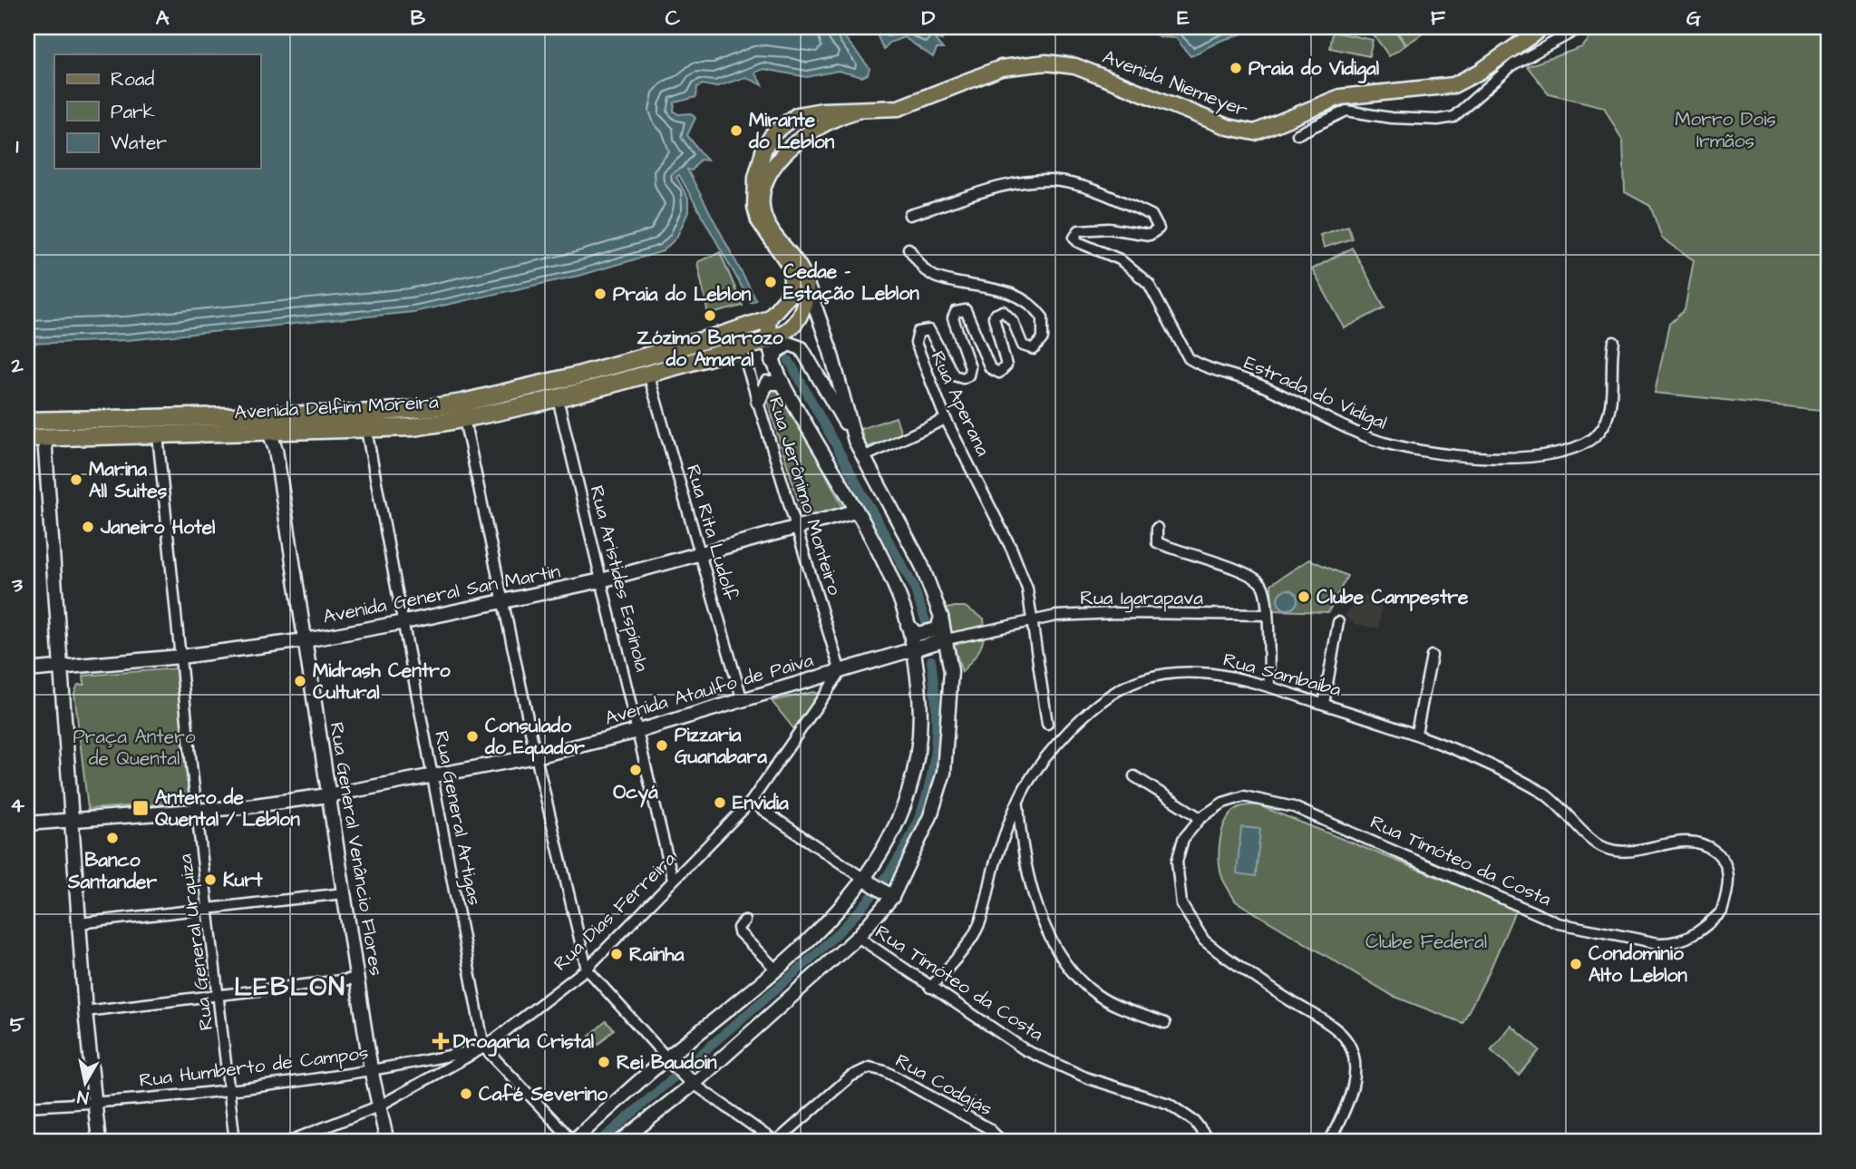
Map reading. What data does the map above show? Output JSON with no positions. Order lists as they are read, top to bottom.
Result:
{
  "streets": {
    "highway": ["Avenida Delfim Moreira"],
    "main road": [
      "Avenida Niemeyer",
      "Avenida General San Martin",
      "Avenida Ataulfo de Paiva",
      "Rua General Venâncio Flores"
    ],
    "street": [
      "Estrada do Vidigal",
      "Rua Aperana",
      "Rua Jerônimo Monteiro",
      "Rua Rita Ludolf",
      "Rua Aristides Espínola",
      "Rua Igarapava",
      "Rua Sambaíba",
      "Rua General Artigas",
      "Rua Timóteo da Costa",
      "Rua Dias Ferreira",
      "Rua General Urquiza",
      "Rua Humberto de Campos",
      "Rua Codajás"
    ]
  },
  "crossings": [
    ["Avenida Niemeyer", "Avenida Delfim Moreira"],
    ["Rua Aperana", "Rua Igarapava"],
    ["Avenida Delfim Moreira", "Rua Jerônimo Monteiro"],
    ["Avenida Delfim Moreira", "Rua Rita Ludolf"],
    ["Avenida Delfim Moreira", "Rua Aristides Espínola"],
    ["Avenida Delfim Moreira", "Rua General Artigas"],
    ["Avenida Delfim Moreira", "Rua General Venâncio Flores"],
    ["Avenida Delfim Moreira", "Rua General Urquiza"],
    ["Rua Jerônimo Monteiro", "Avenida General San Martin"],
    ["Rua Jerônimo Monteiro", "Avenida Ataulfo de Paiva"],
    ["Rua Jerônimo Monteiro", "Rua Dias Ferreira"],
    ["Rua Rita Ludolf", "Avenida General San Martin"],
    ["Rua Rita Ludolf", "Avenida Ataulfo de Paiva"],
    ["Rua Aristides Espínola", "Avenida General San Martin"],
    ["Rua Aristides Espínola", "Avenida Ataulfo de Paiva"],
    ["Rua Aristides Espínola", "Rua Dias Ferreira"],
    ["Avenida General San Martin", "Rua General Artigas"],
    ["Avenida General San Martin", "Rua General Venâncio Flores"],
    ["Avenida General San Martin", "Rua General Urquiza"],
    ["Rua Igarapava", "Avenida Ataulfo de Paiva"],
    ["Rua Sambaíba", "Rua Timóteo da Costa"],
    ["Avenida Ataulfo de Paiva", "Rua General Artigas"],
    ["Avenida Ataulfo de Paiva", "Rua General Venâncio Flores"],
    ["Avenida Ataulfo de Paiva", "Rua Dias Ferreira"],
    ["Avenida Ataulfo de Paiva", "Rua General Urquiza"],
    ["Rua General Artigas", "Rua Dias Ferreira"],
    ["Rua General Artigas", "Rua Humberto de Campos"],
    ["Rua General Venâncio Flores", "Rua Dias Ferreira"],
    ["Rua General Venâncio Flores", "Rua Humberto de Campos"],
    ["Rua Dias Ferreira", "Rua Humberto de Campos"],
    ["Rua General Urquiza", "Rua Humberto de Campos"]
  ],
  "districts": ["LEBLON"],
  "parks": ["Morro Dois Irmãos", "Praça Antero de Quental", "Clube Federal"],
  "places": {
    "other": [
      "Praia do Vidigal",
      "Mirante do Leblon",
      "Cedae - Estação Leblon",
      "Praia do Leblon",
      "Zózimo Barrozo do Amaral",
      "Marina All Suites",
      "Janeiro Hotel",
      "Clube Campestre",
      "Midrash Centro Cultural",
      "Consulado do Equador",
      "Pizzaria Guanabara",
      "Ocyá",
      "Envidia",
      "Banco Santander",
      "Kurt",
      "Rainha",
      "Condominio Alto Leblon",
      "Rei Baudoin",
      "Café Severino"
    ],
    "transit": ["Antero de Quental / Leblon"],
    "health": ["Drogaria Cristal"]
  },
  "legend": ["Road", "Park", "Water"],
  "north": "bottom",
  "grid": {
    "columns": [
      "A",
      "B",
      "C",
      "D",
      "E",
      "F",
      "G"
    ],
    "rows": [
      "1",
      "2",
      "3",
      "4",
      "5"
    ]
  }
}
